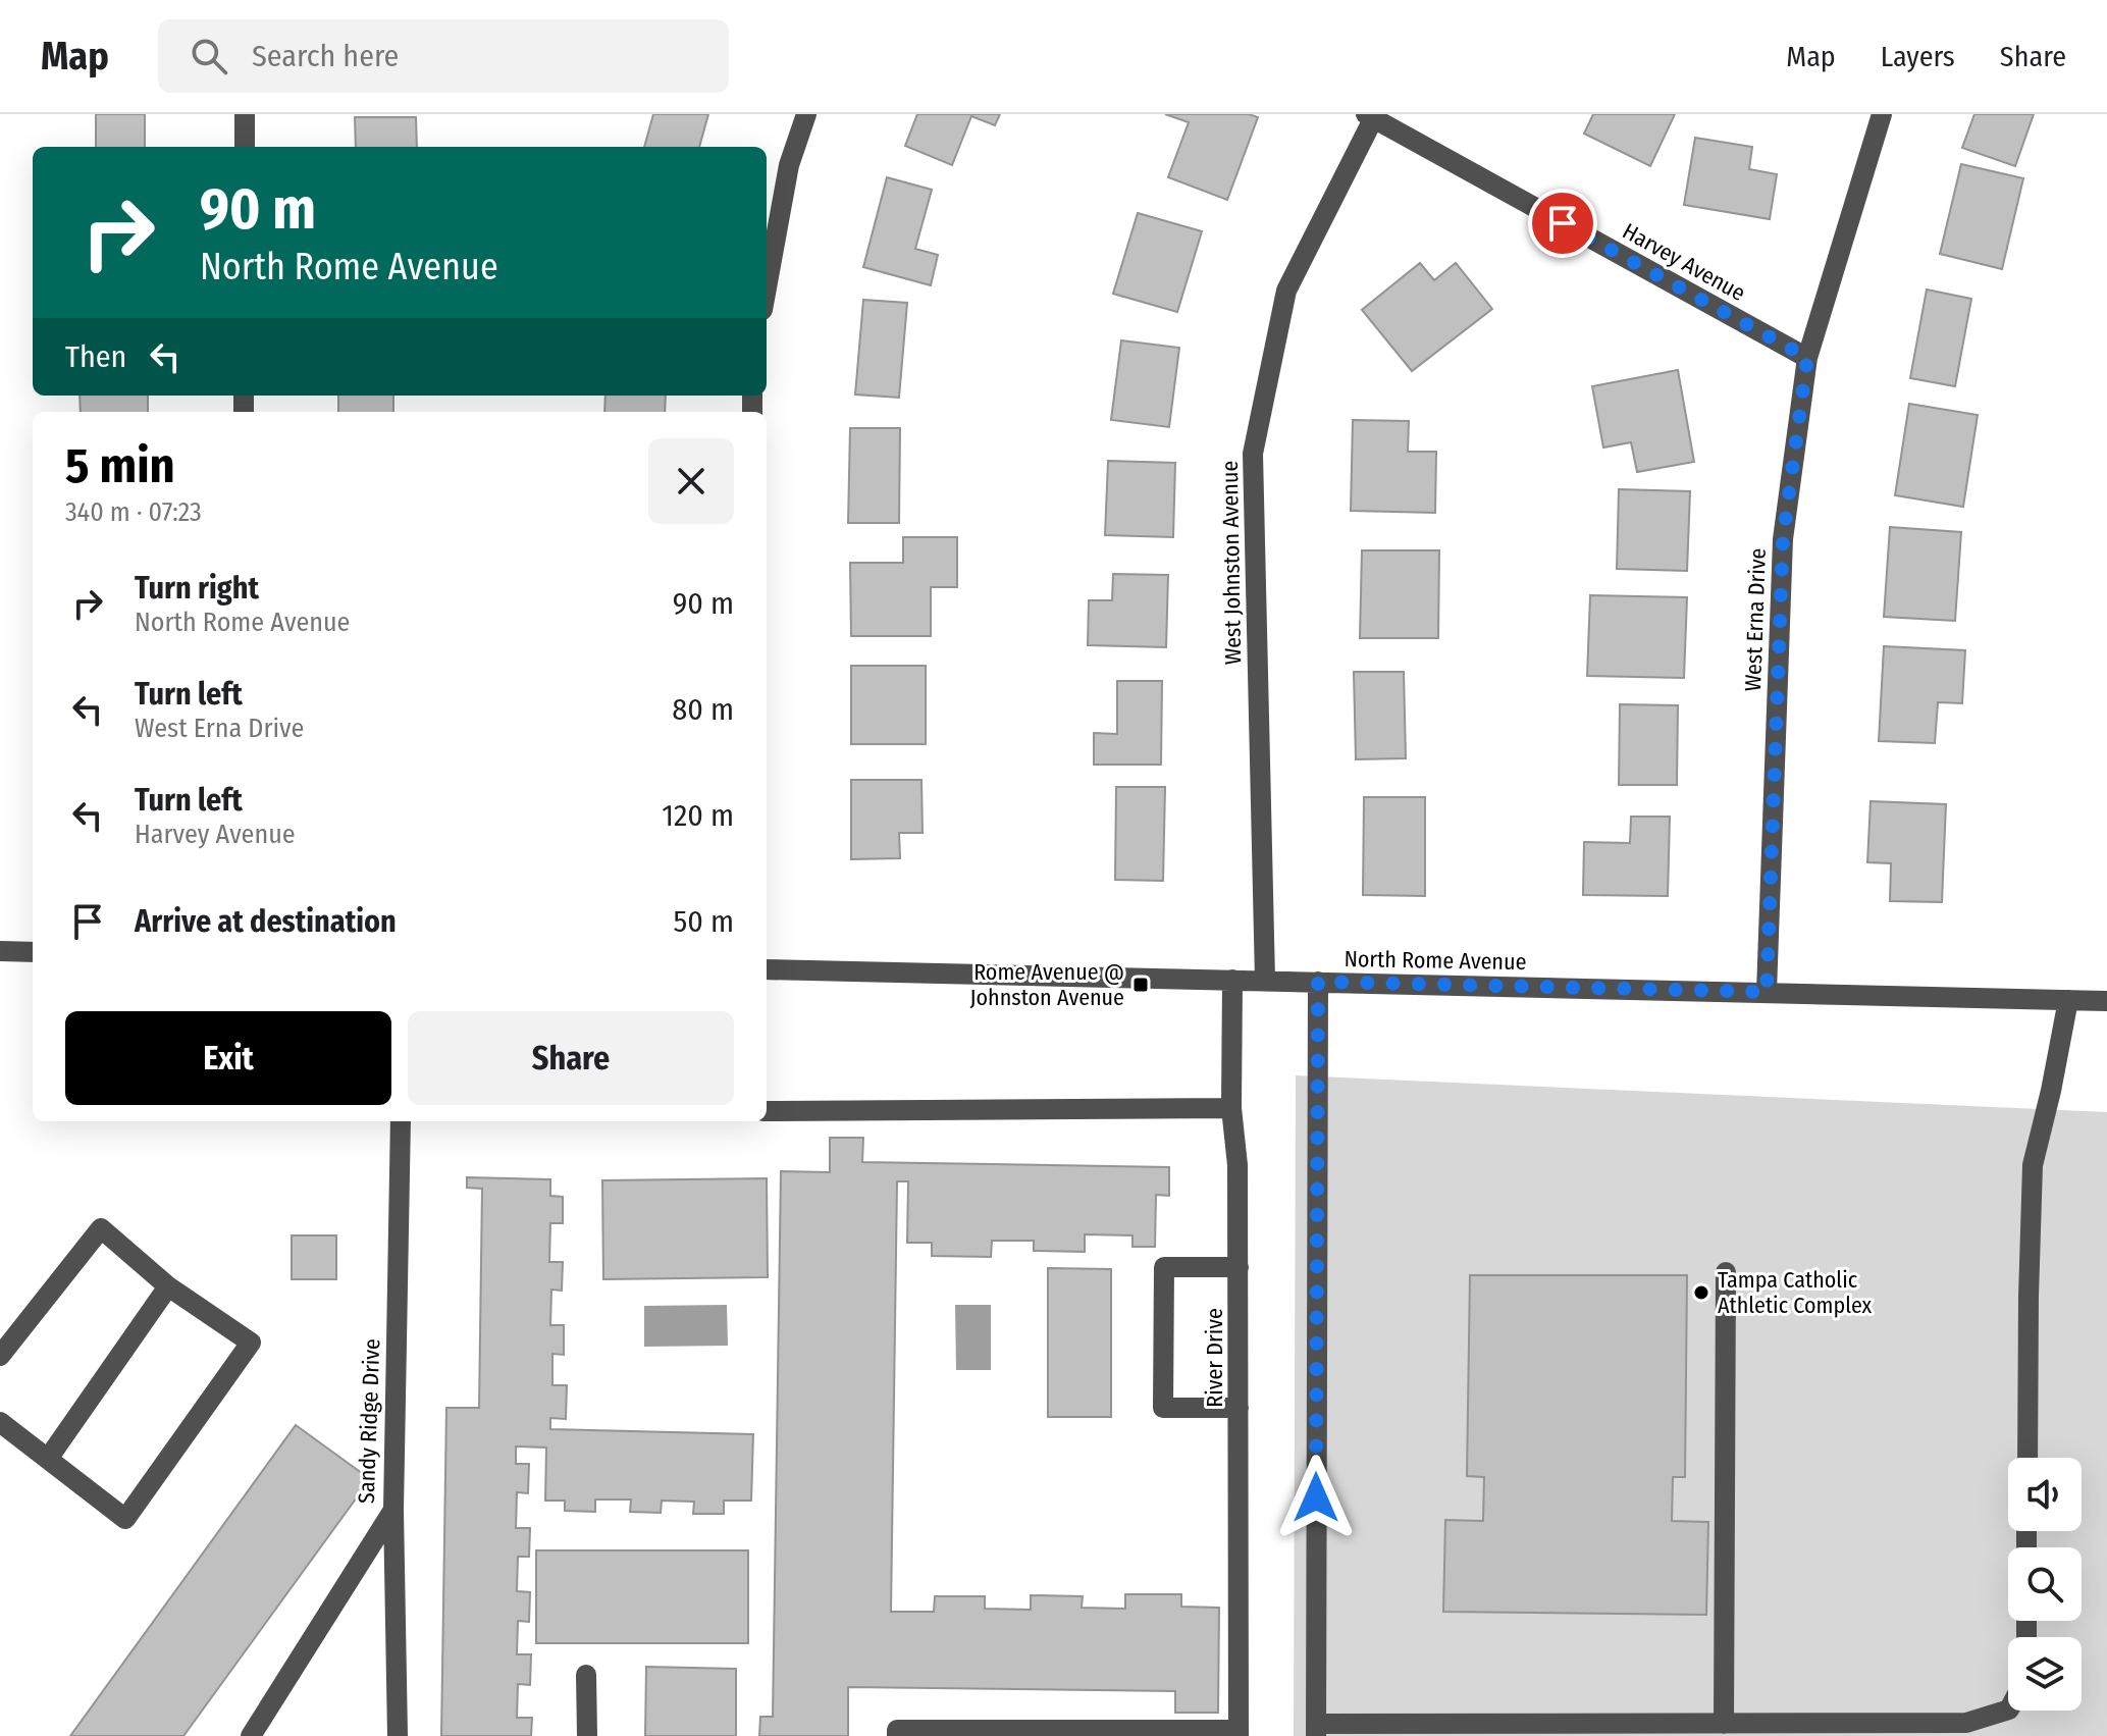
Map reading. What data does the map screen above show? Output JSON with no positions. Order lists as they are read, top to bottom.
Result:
{
  "streets": {
    "street": [
      "Harvey Avenue",
      "West Johnston Avenue",
      "West Erna Drive",
      "North Rome Avenue",
      "River Drive",
      "Sandy Ridge Drive"
    ]
  },
  "crossings": [
    ["Harvey Avenue", "West Johnston Avenue"],
    ["Harvey Avenue", "West Erna Drive"],
    ["West Johnston Avenue", "North Rome Avenue"],
    ["West Erna Drive", "North Rome Avenue"],
    ["North Rome Avenue", "River Drive"]
  ],
  "places": {
    "transit": ["Rome Avenue @ Johnston Avenue"],
    "other": ["Tampa Catholic Athletic Complex"]
  },
  "page": {
    "header": "Map",
    "search": "Search here",
    "nav": ["Map", "Layers", "Share"],
    "turn": ["90 m", "North Rome Avenue"],
    "then": "Then",
    "heading": ["5 min", "340 m · 07:23"],
    "list": [
      {
        "name": "Turn right",
        "note": "North Rome Avenue",
        "value": "90 m"
      },
      {
        "name": "Turn left",
        "note": "West Erna Drive",
        "value": "80 m"
      },
      {
        "name": "Turn left",
        "note": "Harvey Avenue",
        "value": "120 m"
      },
      {
        "name": "Arrive at destination",
        "value": "50 m"
      }
    ],
    "buttons": ["Exit", "Share"]
  }
}
